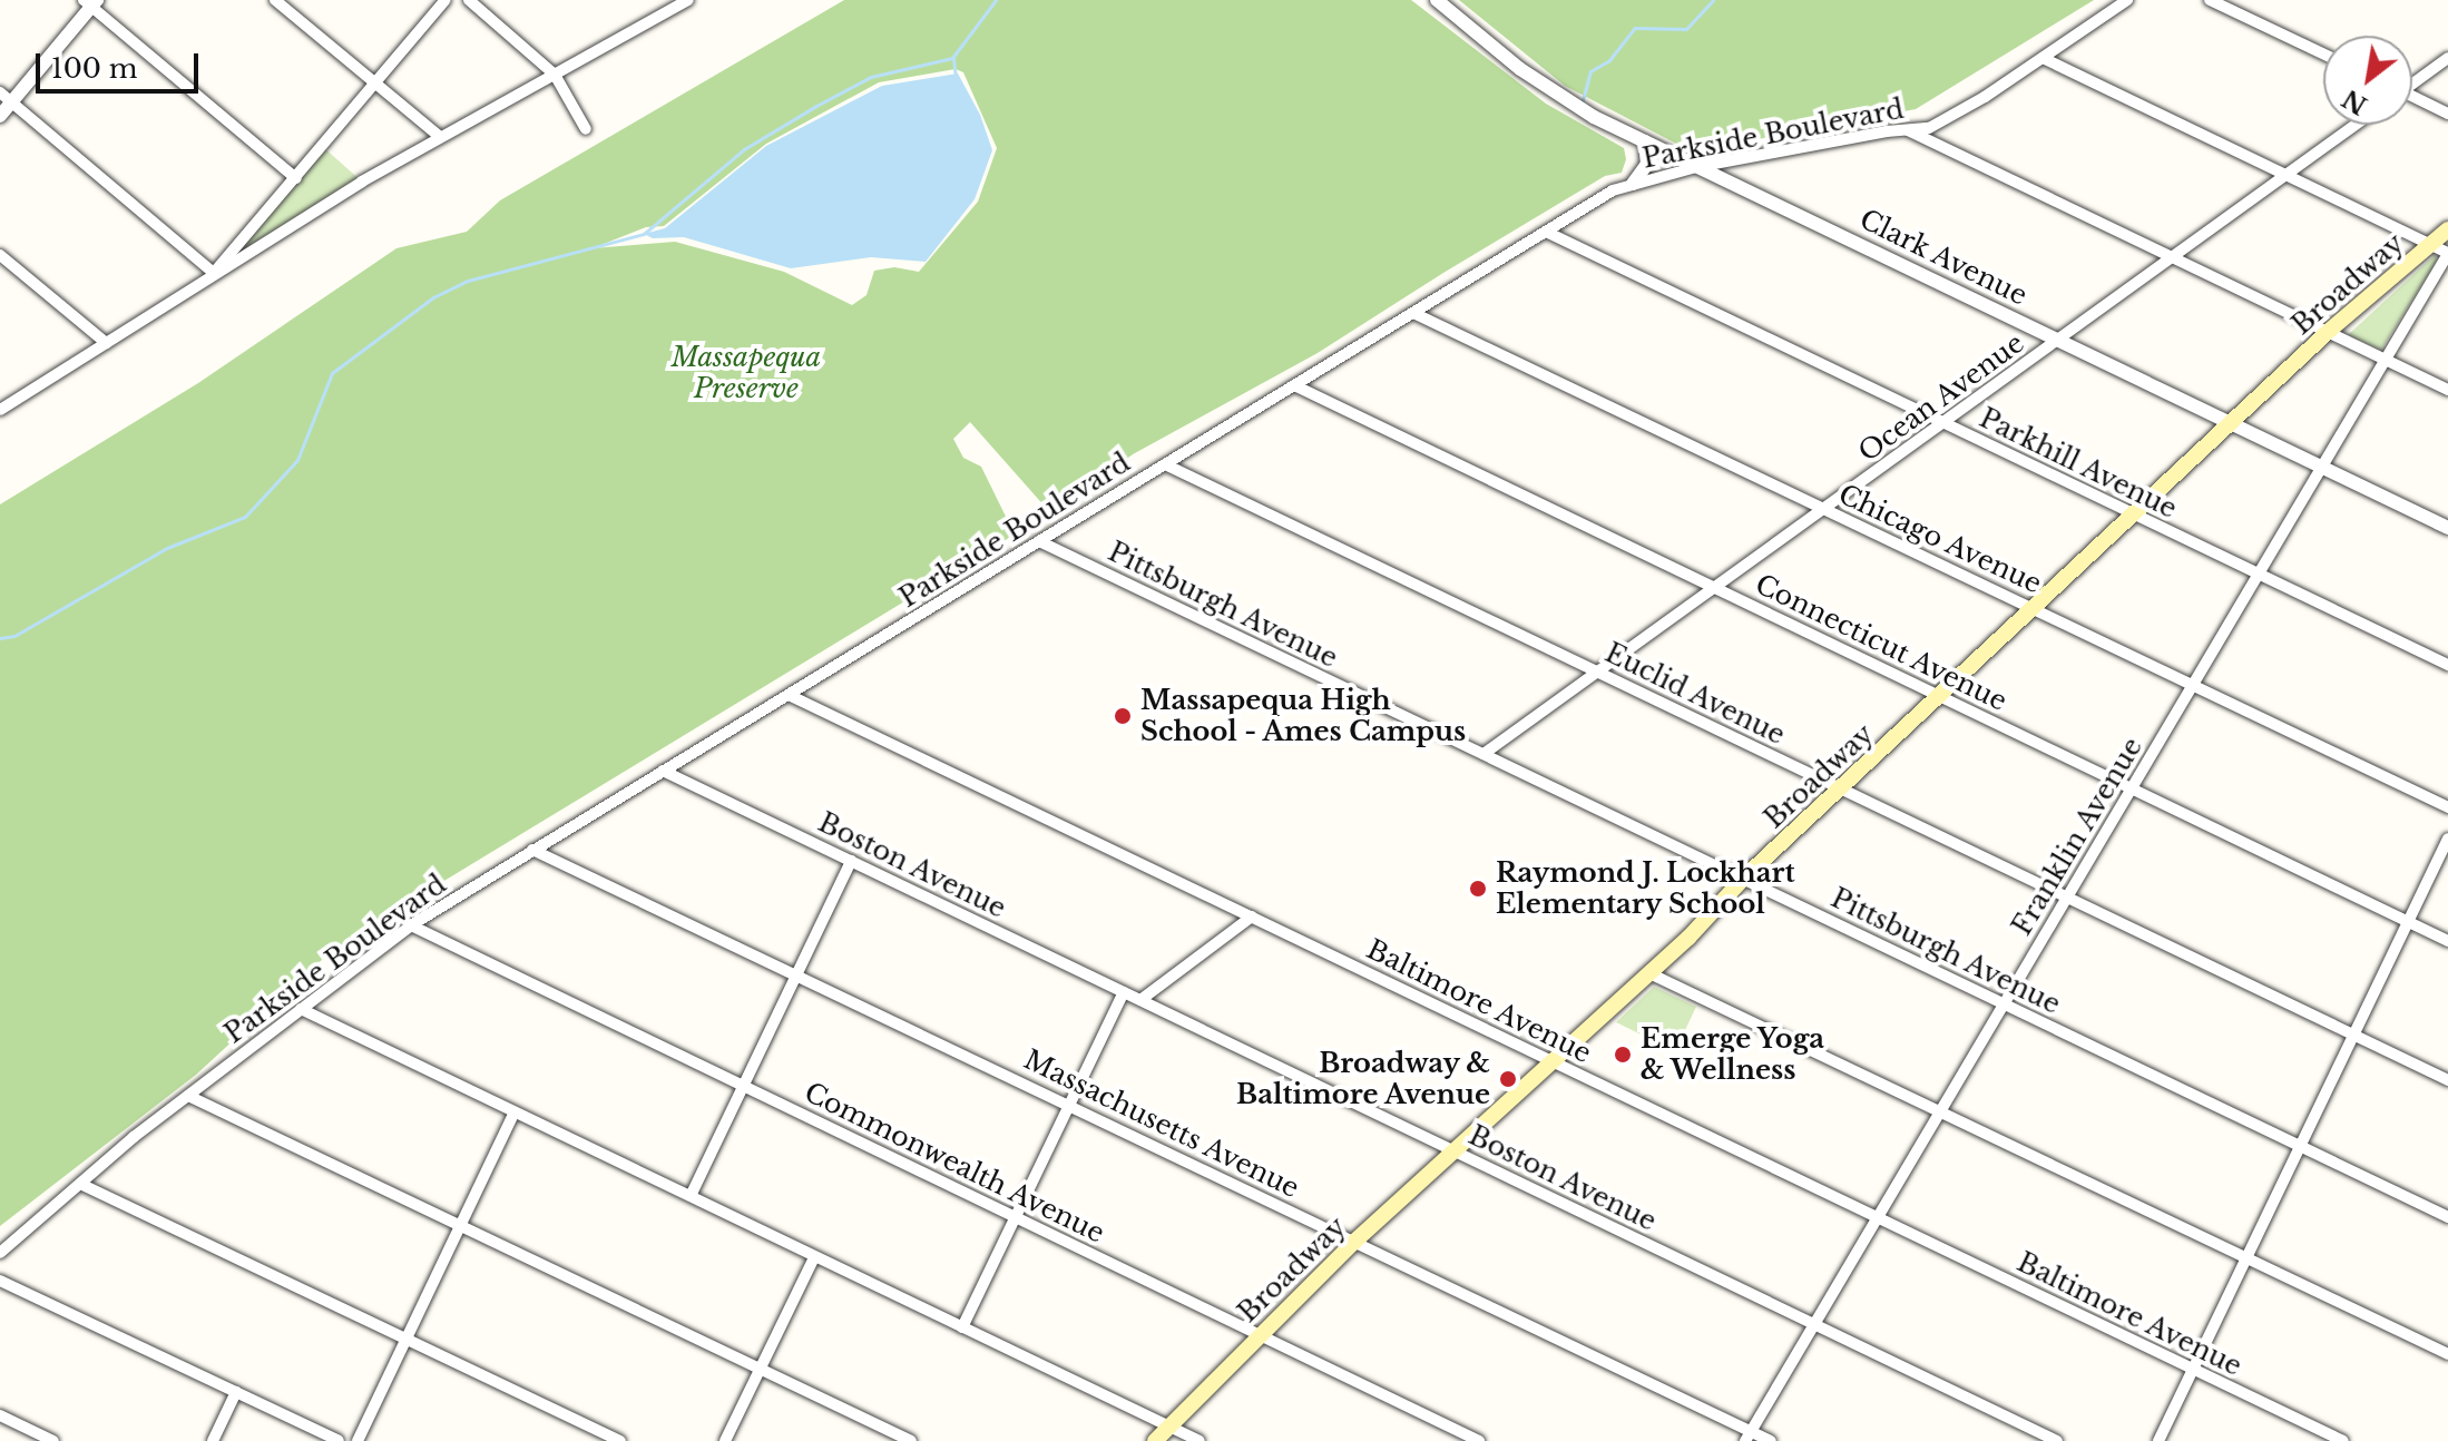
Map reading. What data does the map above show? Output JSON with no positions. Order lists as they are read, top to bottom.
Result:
{
  "streets": {
    "main road": ["Broadway"],
    "street": [
      "Parkside Boulevard",
      "Clark Avenue",
      "Ocean Avenue",
      "Parkhill Avenue",
      "Chicago Avenue",
      "Pittsburgh Avenue",
      "Connecticut Avenue",
      "Euclid Avenue",
      "Franklin Avenue",
      "Boston Avenue",
      "Baltimore Avenue",
      "Massachusetts Avenue",
      "Commonwealth Avenue"
    ]
  },
  "crossings": [
    ["Parkside Boulevard", "Clark Avenue"],
    ["Parkside Boulevard", "Parkhill Avenue"],
    ["Parkside Boulevard", "Chicago Avenue"],
    ["Parkside Boulevard", "Pittsburgh Avenue"],
    ["Parkside Boulevard", "Connecticut Avenue"],
    ["Parkside Boulevard", "Euclid Avenue"],
    ["Parkside Boulevard", "Boston Avenue"],
    ["Parkside Boulevard", "Baltimore Avenue"],
    ["Parkside Boulevard", "Massachusetts Avenue"],
    ["Parkside Boulevard", "Commonwealth Avenue"],
    ["Clark Avenue", "Broadway"],
    ["Clark Avenue", "Ocean Avenue"],
    ["Clark Avenue", "Franklin Avenue"],
    ["Broadway", "Parkhill Avenue"],
    ["Broadway", "Chicago Avenue"],
    ["Broadway", "Pittsburgh Avenue"],
    ["Broadway", "Connecticut Avenue"],
    ["Broadway", "Euclid Avenue"],
    ["Broadway", "Boston Avenue"],
    ["Broadway", "Baltimore Avenue"],
    ["Broadway", "Massachusetts Avenue"],
    ["Broadway", "Commonwealth Avenue"],
    ["Ocean Avenue", "Parkhill Avenue"],
    ["Ocean Avenue", "Chicago Avenue"],
    ["Ocean Avenue", "Pittsburgh Avenue"],
    ["Ocean Avenue", "Connecticut Avenue"],
    ["Ocean Avenue", "Euclid Avenue"],
    ["Parkhill Avenue", "Franklin Avenue"],
    ["Chicago Avenue", "Franklin Avenue"],
    ["Pittsburgh Avenue", "Franklin Avenue"],
    ["Connecticut Avenue", "Franklin Avenue"],
    ["Euclid Avenue", "Franklin Avenue"],
    ["Franklin Avenue", "Boston Avenue"],
    ["Franklin Avenue", "Baltimore Avenue"],
    ["Franklin Avenue", "Massachusetts Avenue"]
  ],
  "parks": ["Massapequa Preserve"],
  "places": [
    "Massapequa High School - Ames Campus",
    "Raymond J. Lockhart Elementary School",
    "Emerge Yoga & Wellness",
    "Broadway & Baltimore Avenue"
  ],
  "scale_bar": "100 m",
  "north": "bottom left"
}
